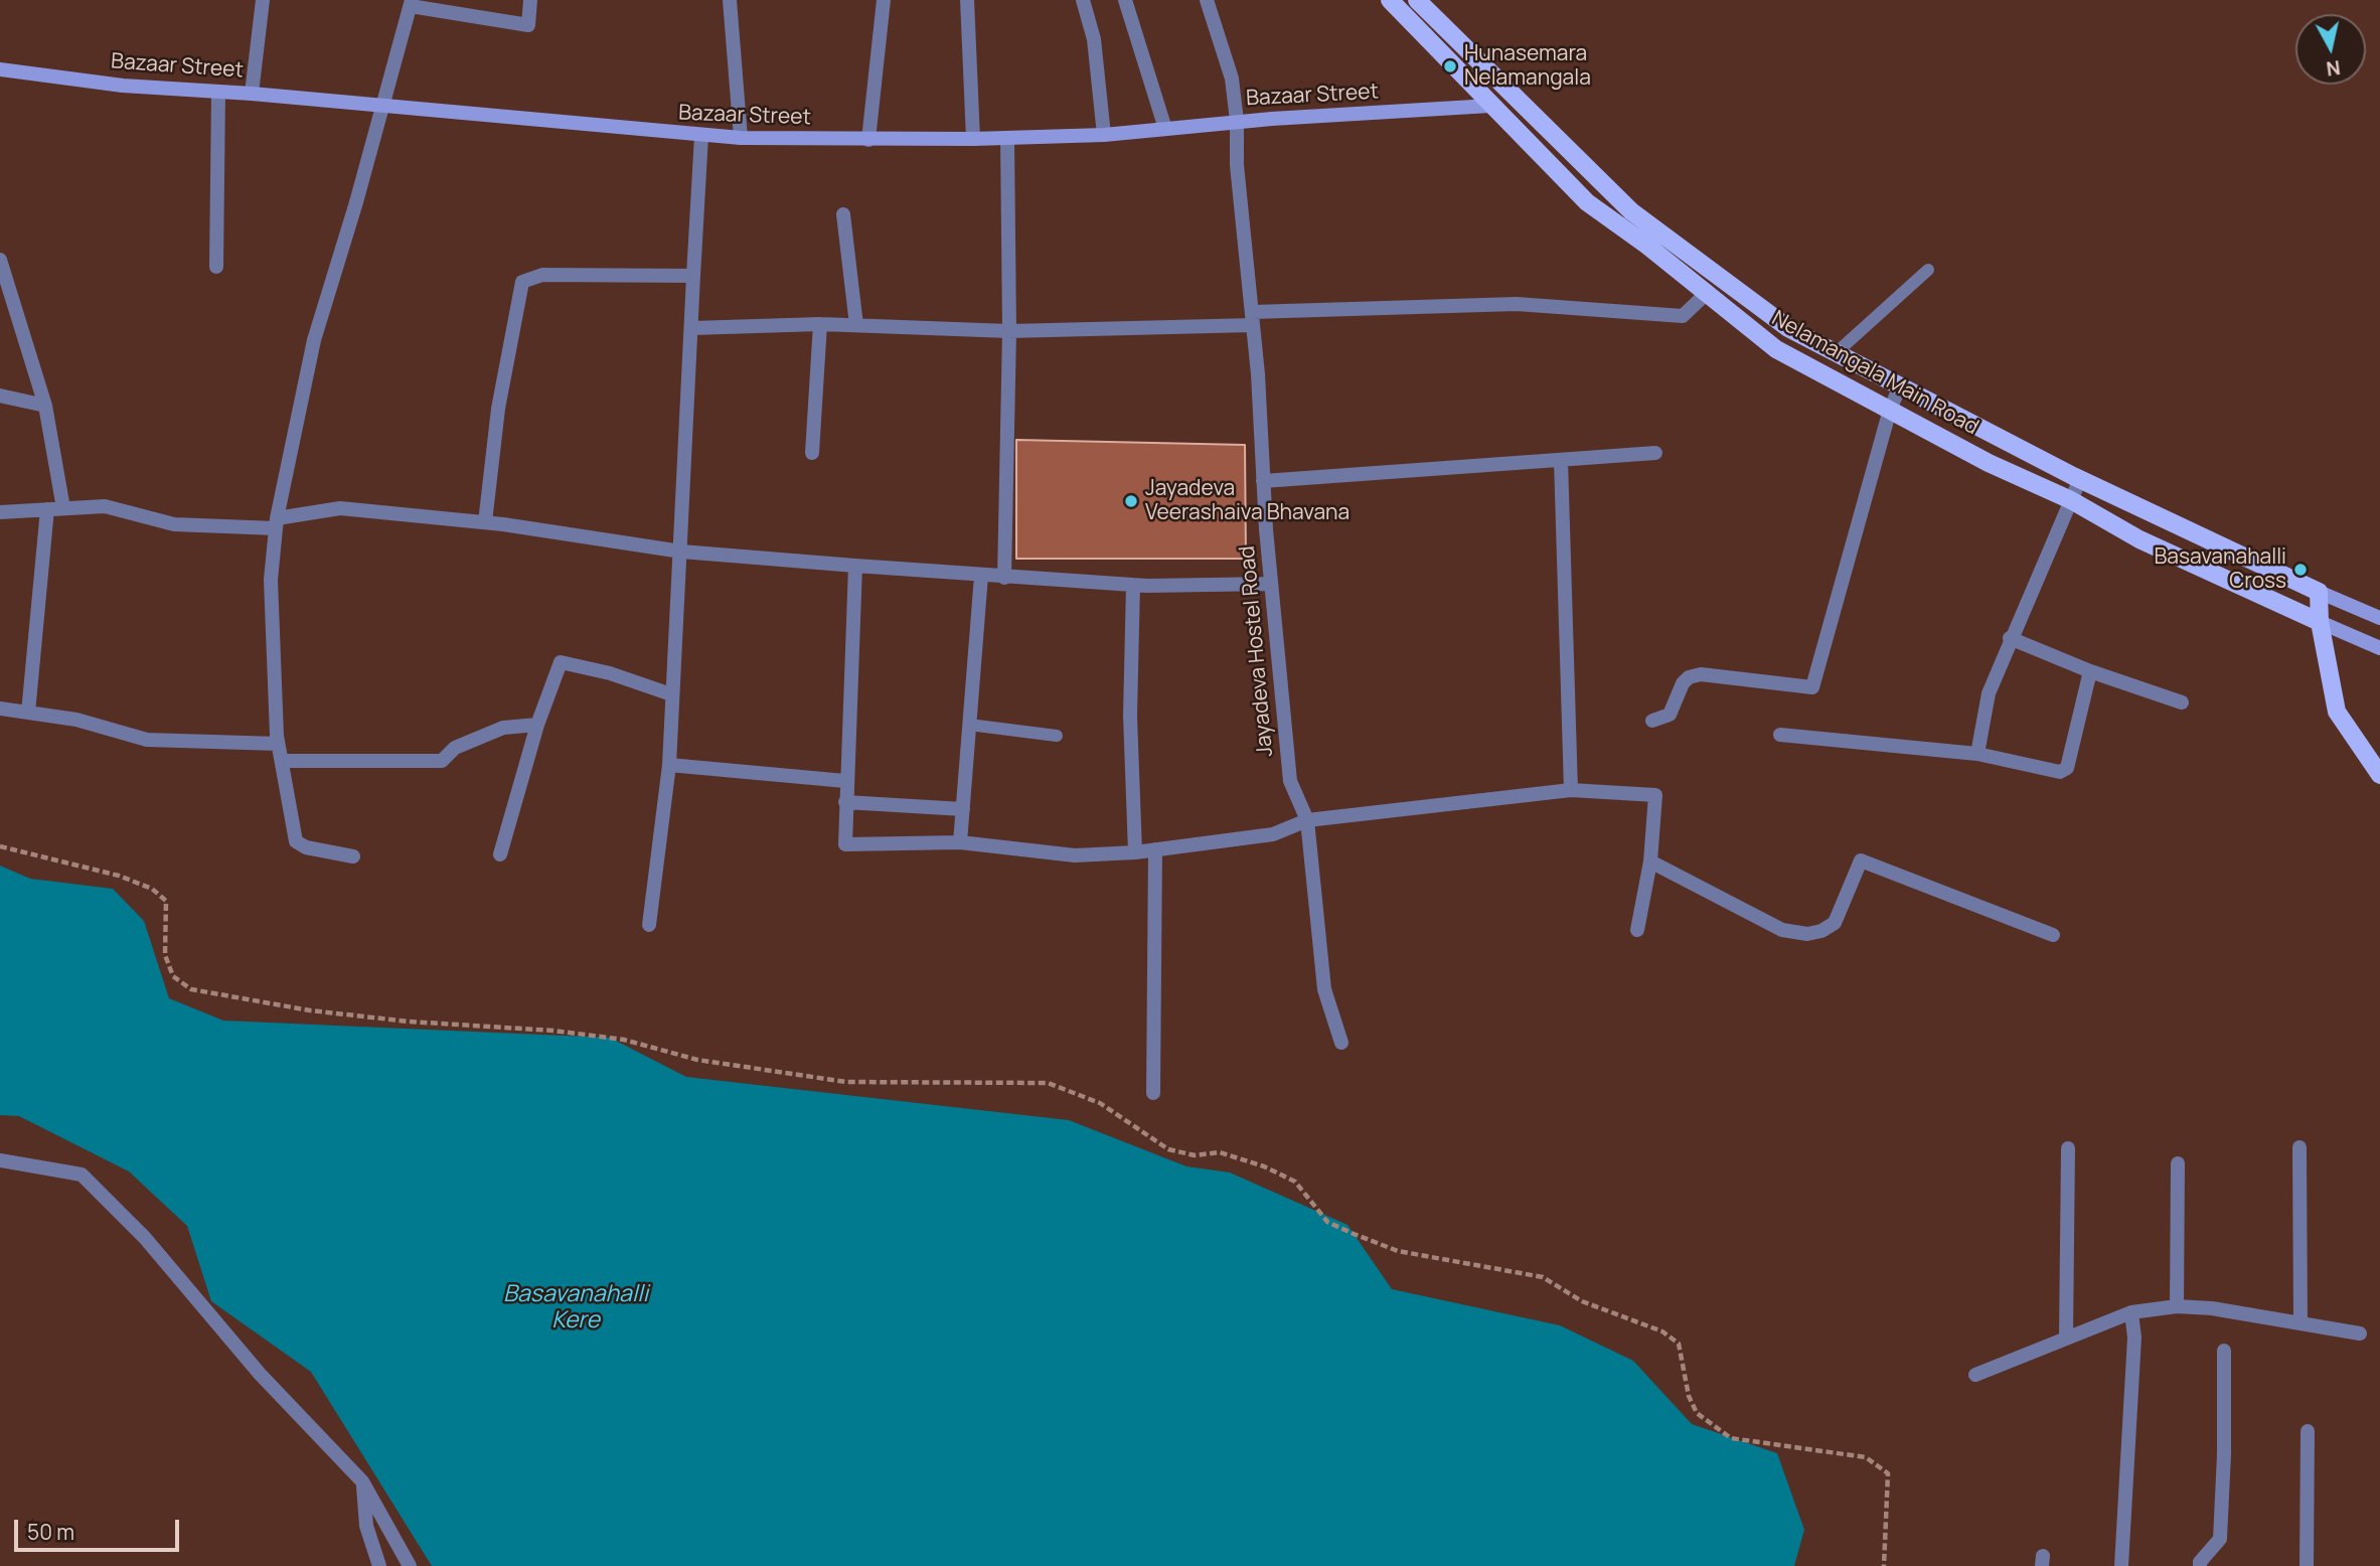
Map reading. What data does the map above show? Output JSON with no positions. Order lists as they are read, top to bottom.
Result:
{
  "streets": {
    "main road": ["Nelamangala Main Road"],
    "street": ["Bazaar Street", "Jayadeva Hostel Road"]
  },
  "crossings": [
    ["Bazaar Street", "Nelamangala Main Road"],
    ["Bazaar Street", "Jayadeva Hostel Road"]
  ],
  "water": ["Basavanahalli Kere"],
  "places": ["Hunasemara Nelamangala", "Jayadeva Veerashaiva Bhavana", "Basavanahalli Cross"],
  "scale_bar": "50 m",
  "north": "bottom"
}
